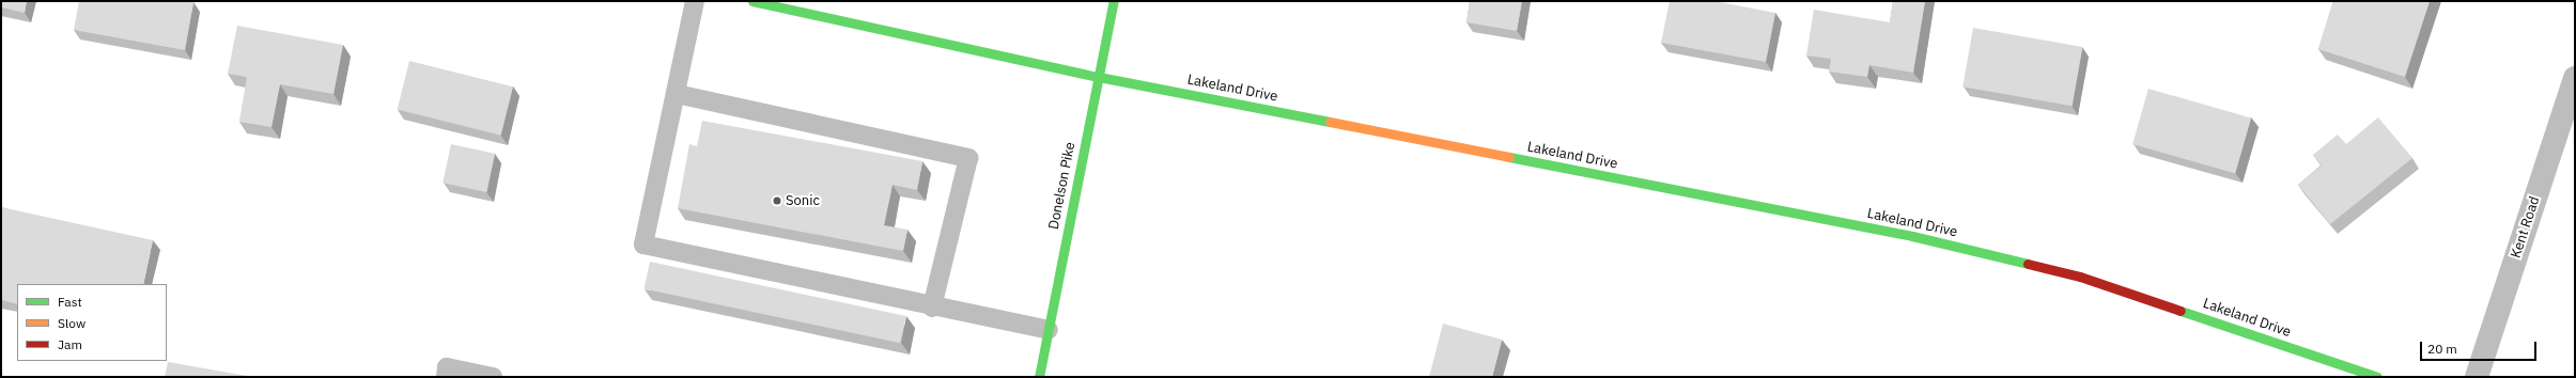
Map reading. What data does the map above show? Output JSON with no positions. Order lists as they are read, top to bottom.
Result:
{
  "streets": {
    "street": ["Lakeland Drive", "Donelson Pike", "Kent Road"]
  },
  "crossings": [
    ["Lakeland Drive", "Donelson Pike"]
  ],
  "places": ["Sonic"],
  "legend": ["Fast", "Slow", "Jam"],
  "scale_bar": "20 m"
}
